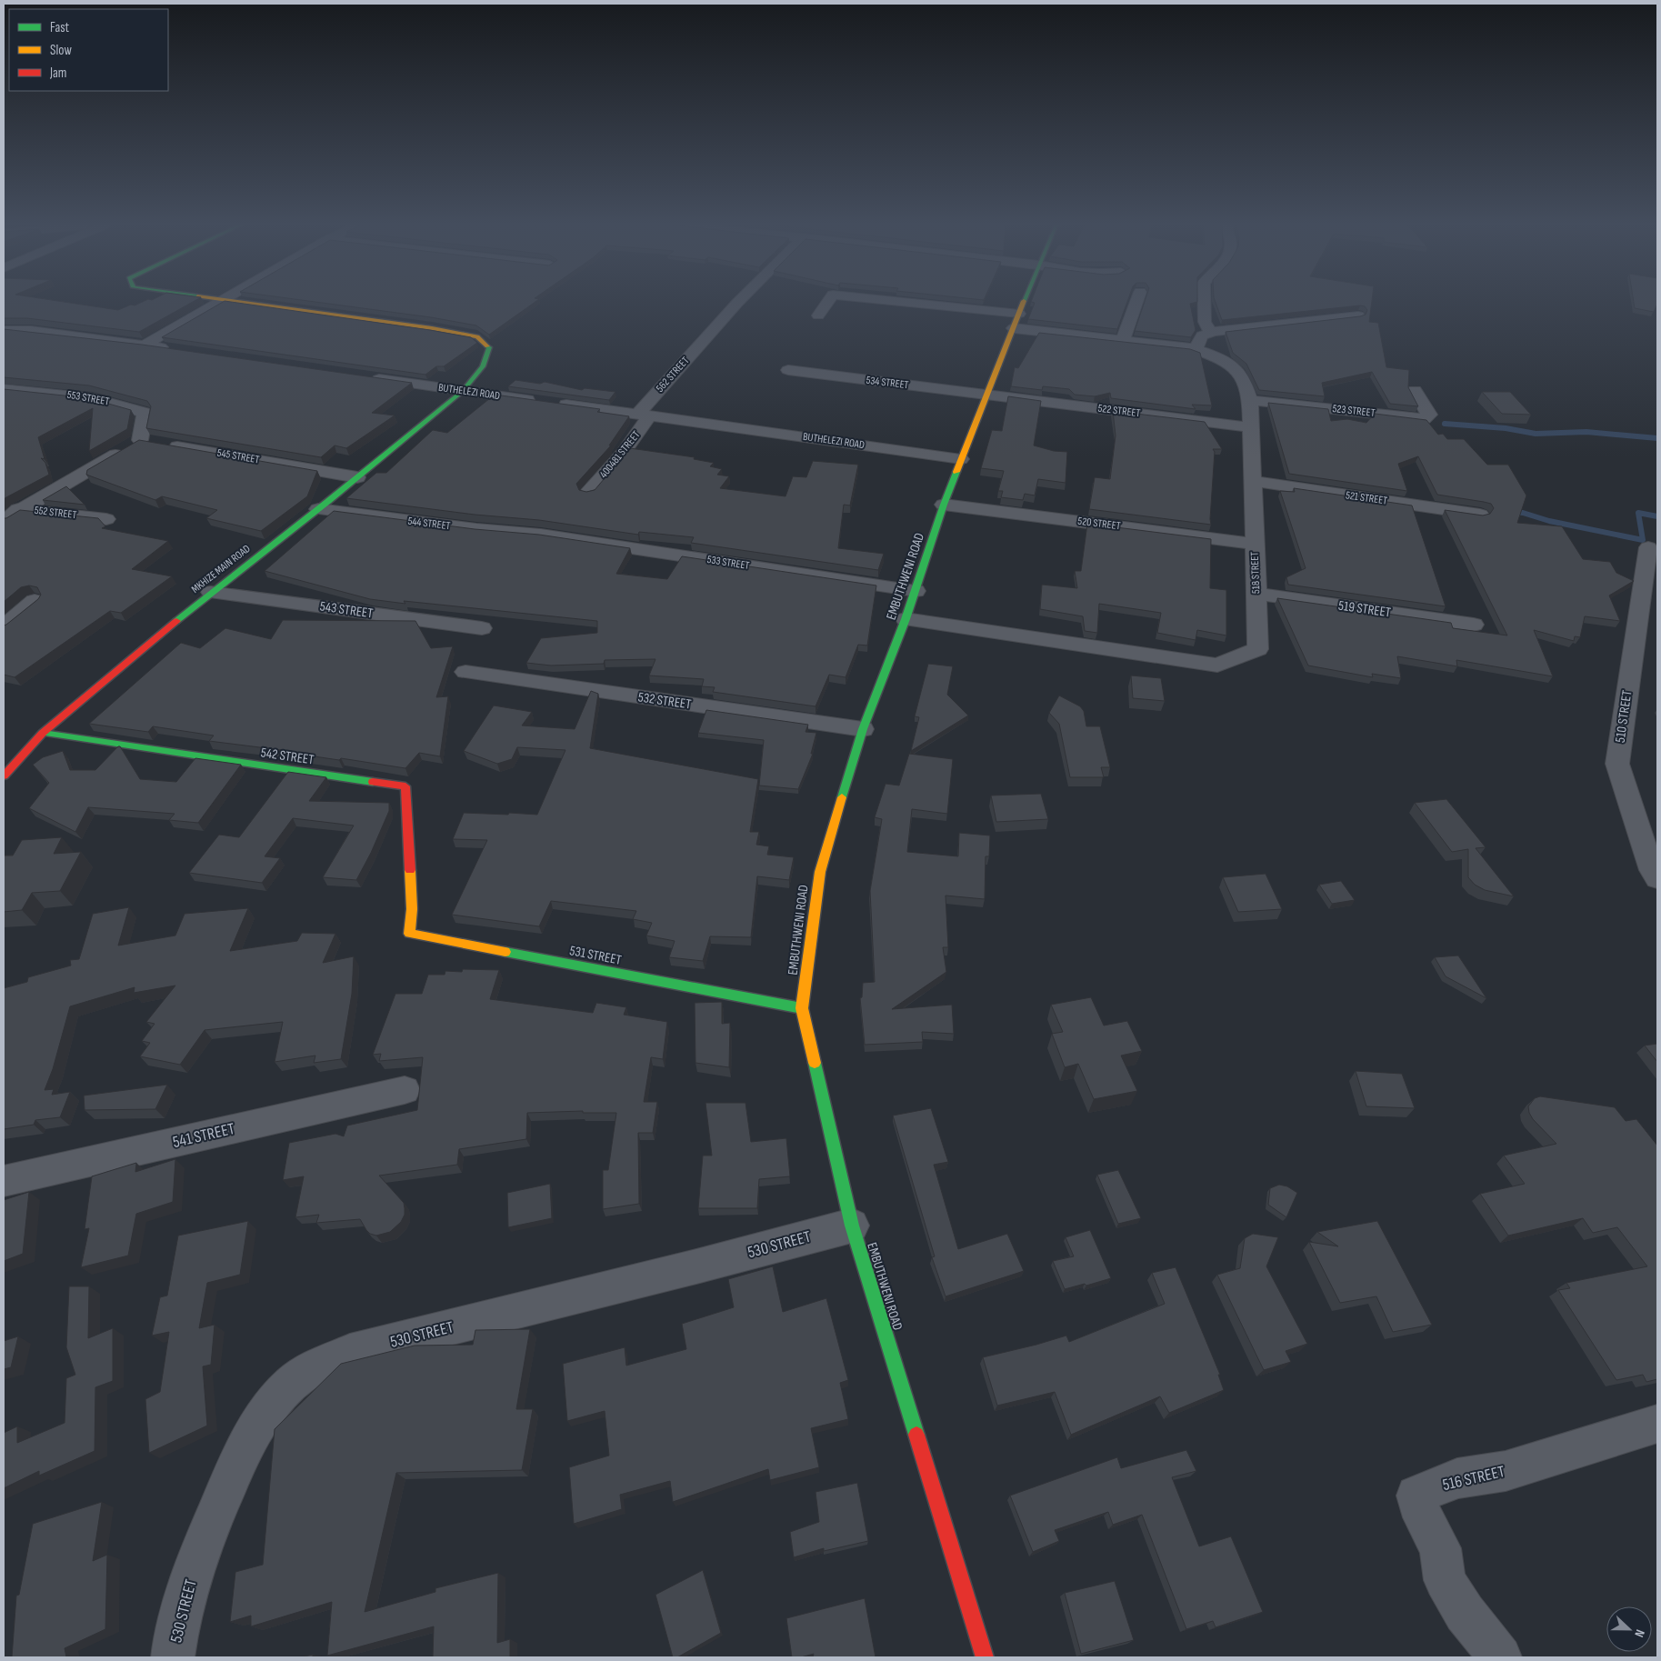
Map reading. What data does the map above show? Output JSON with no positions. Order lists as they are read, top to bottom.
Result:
{
  "streets": {
    "street": [
      "562 STREET",
      "534 STREET",
      "BUTHELEZI ROAD",
      "553 STREET",
      "522 STREET",
      "523 STREET",
      "400481 STREET",
      "545 STREET",
      "521 STREET",
      "552 STREET",
      "544 STREET",
      "520 STREET",
      "533 STREET",
      "MKHIZE MAIN ROAD",
      "518 STREET",
      "EMBUTHWENI ROAD",
      "519 STREET",
      "543 STREET",
      "532 STREET",
      "510 STREET",
      "542 STREET",
      "531 STREET",
      "541 STREET",
      "530 STREET",
      "516 STREET"
    ]
  },
  "crossings": [
    ["562 STREET", "BUTHELEZI ROAD"],
    ["562 STREET", "400481 STREET"],
    ["534 STREET", "522 STREET"],
    ["534 STREET", "EMBUTHWENI ROAD"],
    ["BUTHELEZI ROAD", "400481 STREET"],
    ["BUTHELEZI ROAD", "MKHIZE MAIN ROAD"],
    ["BUTHELEZI ROAD", "EMBUTHWENI ROAD"],
    ["553 STREET", "545 STREET"],
    ["522 STREET", "518 STREET"],
    ["522 STREET", "EMBUTHWENI ROAD"],
    ["523 STREET", "518 STREET"],
    ["545 STREET", "MKHIZE MAIN ROAD"],
    ["521 STREET", "518 STREET"],
    ["544 STREET", "533 STREET"],
    ["544 STREET", "MKHIZE MAIN ROAD"],
    ["520 STREET", "518 STREET"],
    ["520 STREET", "EMBUTHWENI ROAD"],
    ["533 STREET", "EMBUTHWENI ROAD"],
    ["MKHIZE MAIN ROAD", "543 STREET"],
    ["MKHIZE MAIN ROAD", "542 STREET"],
    ["518 STREET", "EMBUTHWENI ROAD"],
    ["518 STREET", "519 STREET"],
    ["EMBUTHWENI ROAD", "532 STREET"],
    ["EMBUTHWENI ROAD", "531 STREET"],
    ["EMBUTHWENI ROAD", "530 STREET"],
    ["542 STREET", "531 STREET"]
  ],
  "legend": ["Fast", "Slow", "Jam"],
  "north": "right"
}
